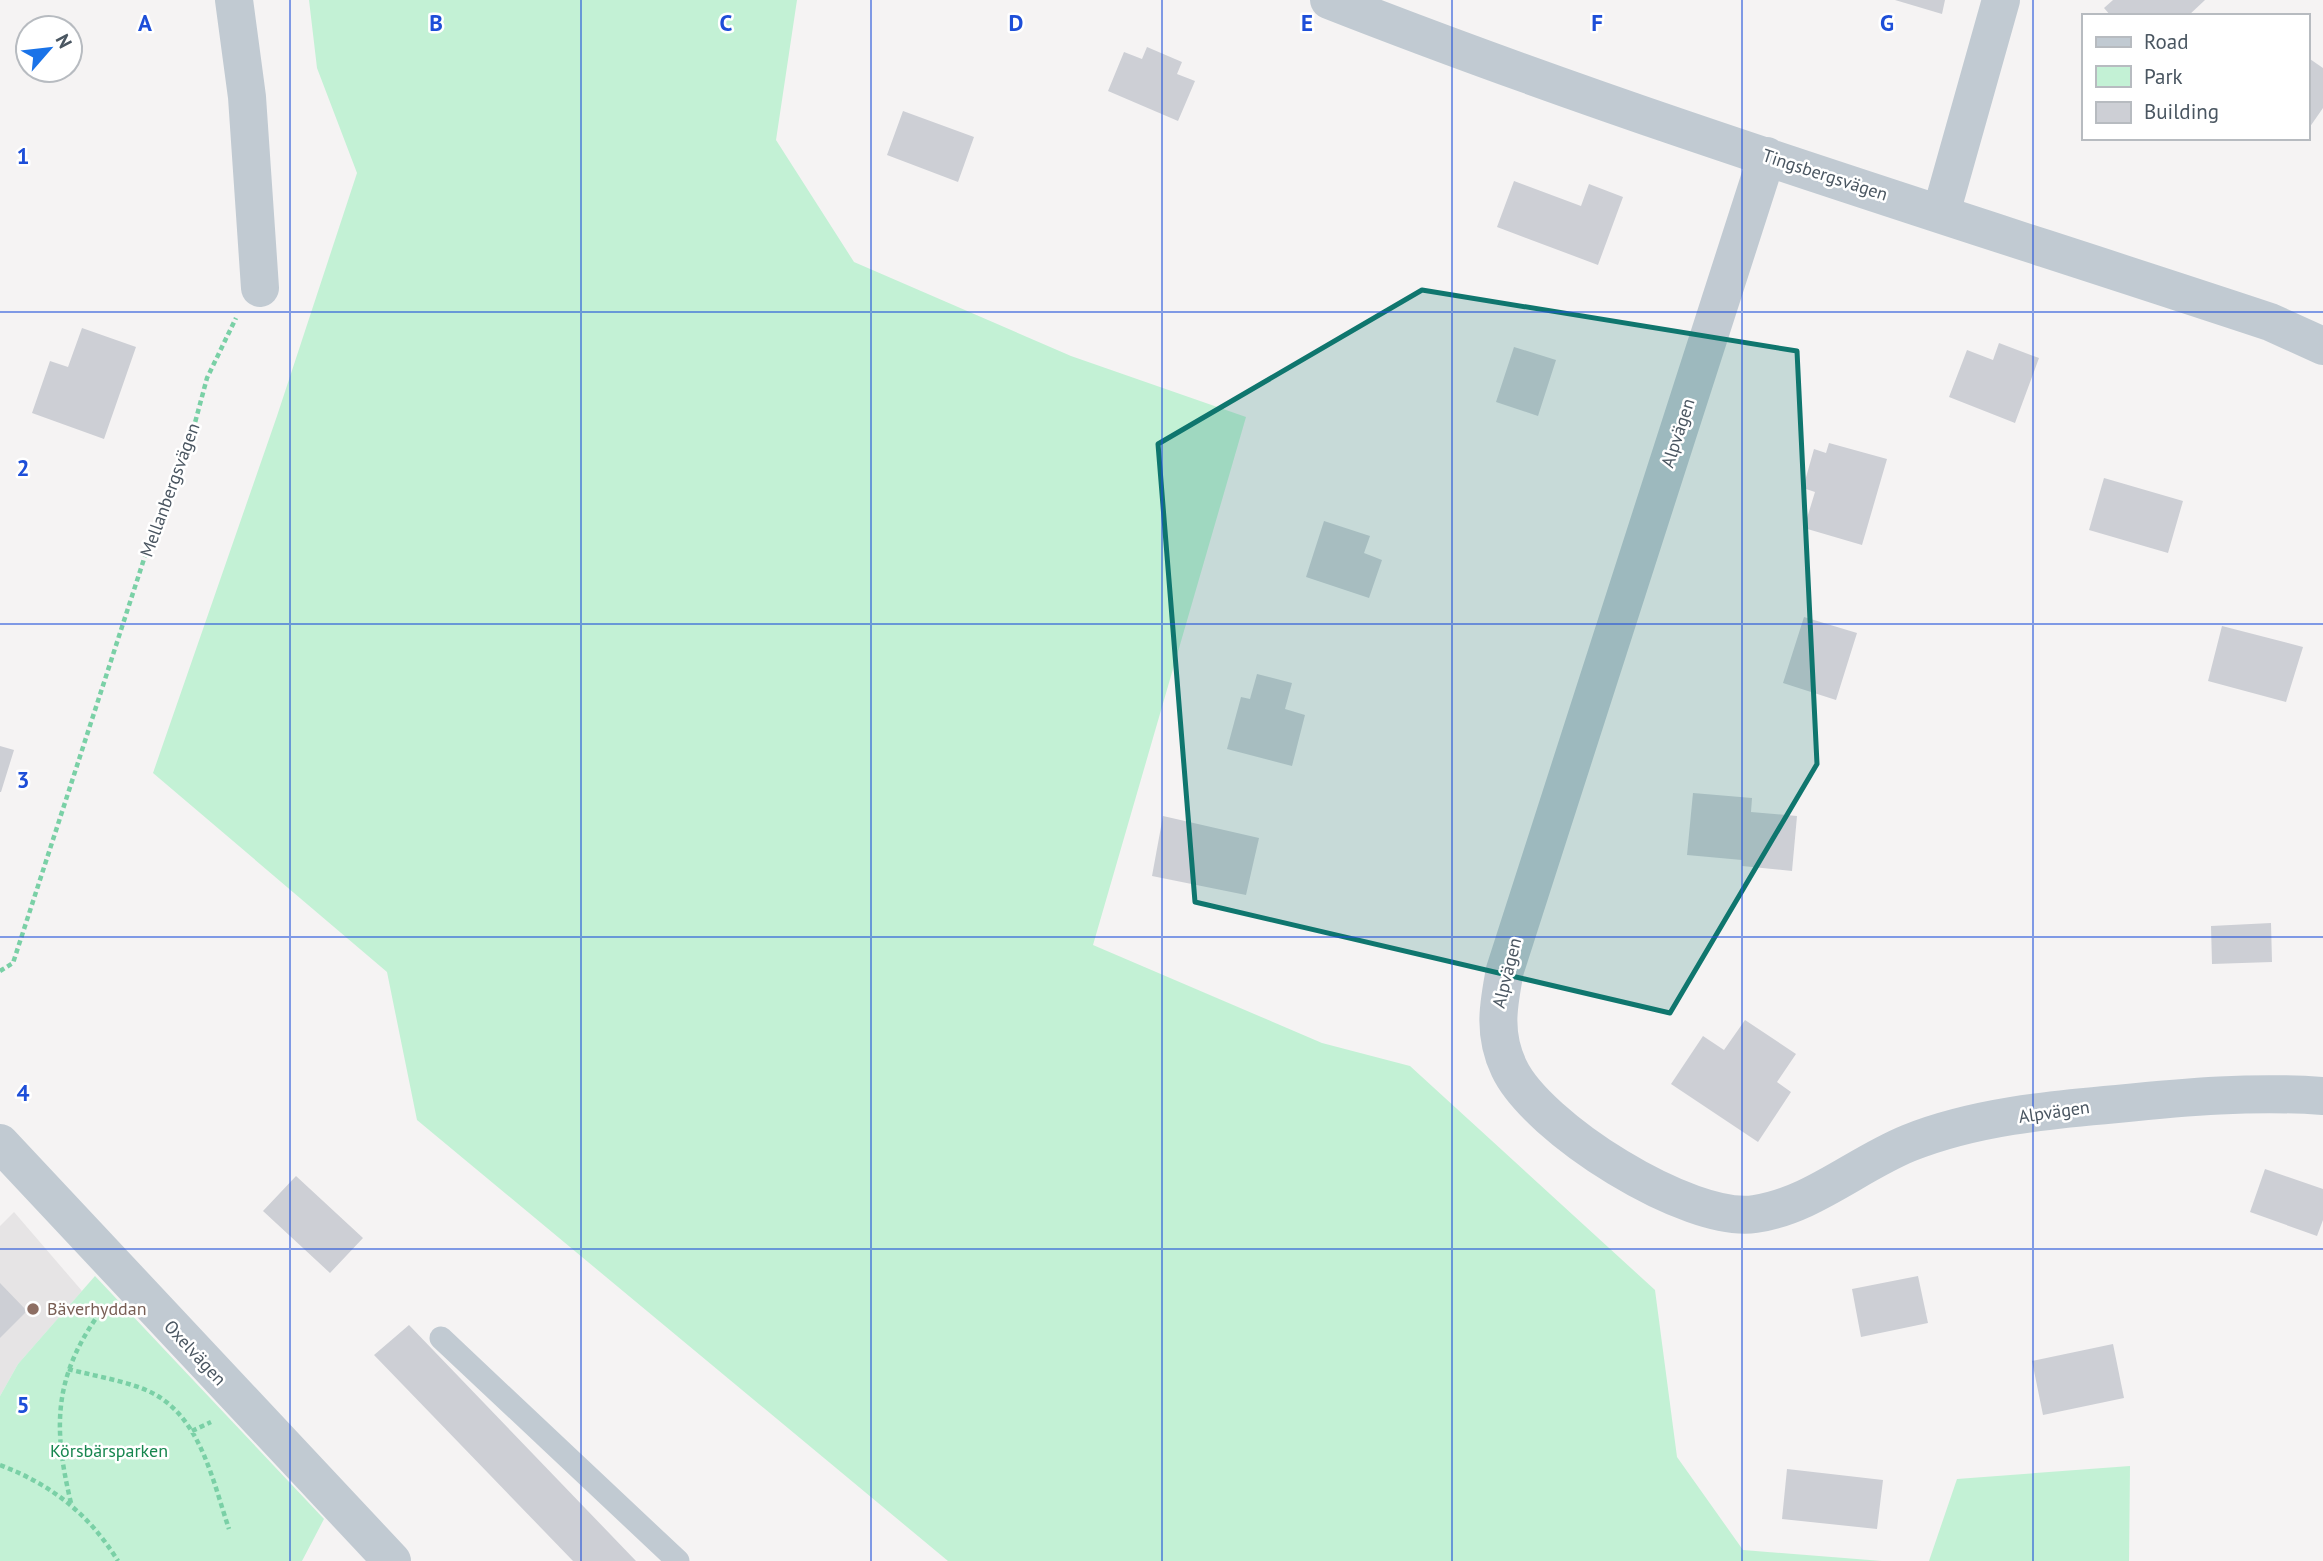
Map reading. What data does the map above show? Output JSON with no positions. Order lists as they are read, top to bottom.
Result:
{
  "streets": {
    "street": ["Tingsbergsvägen", "Alpvägen", "Oxelvägen"],
    "path": ["Mellanbergsvägen"]
  },
  "crossings": [
    ["Tingsbergsvägen", "Alpvägen"]
  ],
  "parks": ["Körsbärsparken"],
  "places": ["Bäverhyddan"],
  "legend": ["Road", "Park", "Building"],
  "north": "top right",
  "grid": {
    "columns": [
      "A",
      "B",
      "C",
      "D",
      "E",
      "F",
      "G"
    ],
    "rows": [
      "1",
      "2",
      "3",
      "4",
      "5"
    ]
  }
}
